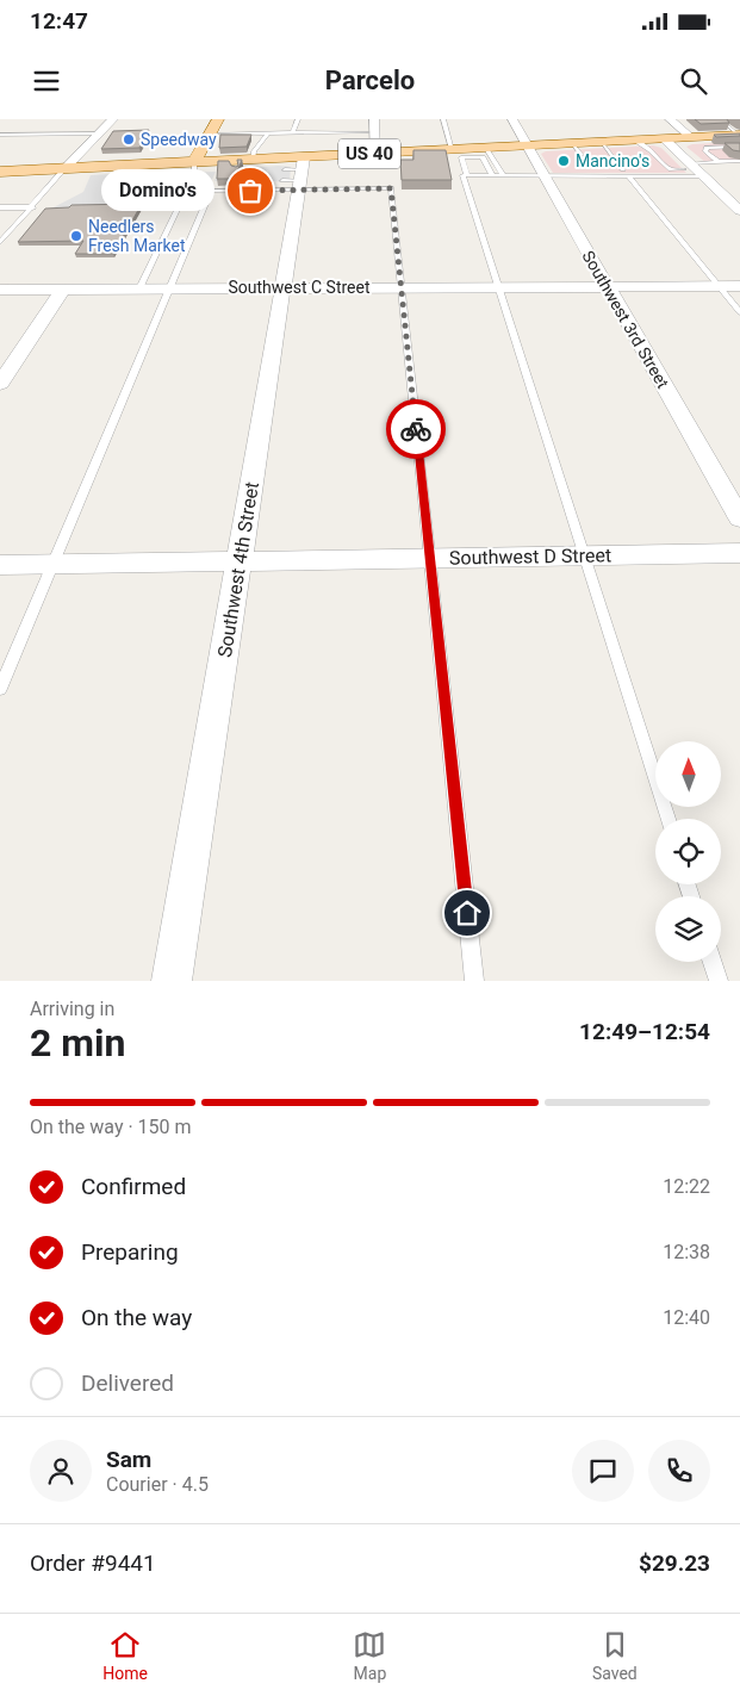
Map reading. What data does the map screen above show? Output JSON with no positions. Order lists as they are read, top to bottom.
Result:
{
  "streets": {
    "main road": ["US 40"],
    "street": [
      "Southwest C Street",
      "Southwest 3rd Street",
      "Southwest D Street",
      "Southwest 4th Street"
    ]
  },
  "crossings": [
    ["US 40", "Southwest 3rd Street"],
    ["US 40", "Southwest 4th Street"],
    ["Southwest C Street", "Southwest 3rd Street"],
    ["Southwest C Street", "Southwest 4th Street"],
    ["Southwest D Street", "Southwest 4th Street"]
  ],
  "places": [
    "Speedway",
    "Mancino's",
    "Domino's",
    "Needlers Fresh Market"
  ],
  "north": "top",
  "page": {
    "status": "12:47",
    "header": "Parcelo",
    "bubble": "Domino's",
    "heading": ["2 min", "Arriving in", "12:49–12:54"],
    "panel": [
      "Sam",
      "Courier · 4.5",
      "Order #9441",
      "$29.23"
    ],
    "bar": "On the way · 150 m",
    "list": [
      ["Confirmed", "12:22"],
      ["Preparing", "12:38"],
      ["On the way", "12:40"],
      "Delivered"
    ],
    "tabs": ["Home", "Map", "Saved"]
  }
}
